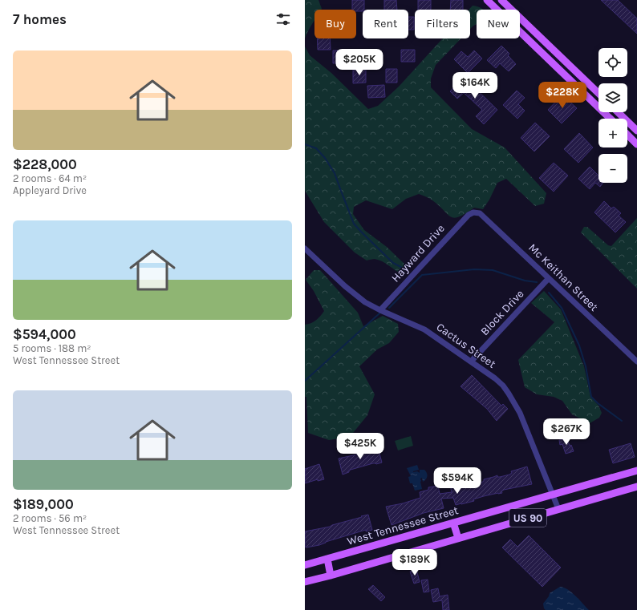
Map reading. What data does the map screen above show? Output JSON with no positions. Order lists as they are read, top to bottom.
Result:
{
  "streets": {
    "main road": ["US 90", "West Tennessee Street"],
    "street": [
      "Hayward Drive",
      "Mc Keithan Street",
      "Block Drive",
      "Cactus Street"
    ]
  },
  "crossings": [
    ["Hayward Drive", "Mc Keithan Street"],
    ["Hayward Drive", "Cactus Street"],
    ["Mc Keithan Street", "Block Drive"],
    ["Block Drive", "Cactus Street"],
    ["Cactus Street", "US 90"],
    ["Cactus Street", "West Tennessee Street"]
  ],
  "page": {
    "heading": "7 homes",
    "chip": [
      "Buy",
      "Rent",
      "Filters",
      "New"
    ],
    "list": [
      {
        "name": "$228,000",
        "note": "2 rooms · 64 m² · Appleyard Drive"
      },
      {
        "name": "$594,000",
        "note": "5 rooms · 188 m² · West Tennessee Street"
      },
      {
        "name": "$189,000",
        "note": "2 rooms · 56 m² · West Tennessee Street"
      }
    ],
    "map_buttons": ["+", "−"],
    "price": [
      "$205K",
      "$164K",
      "$228K",
      "$267K",
      "$425K",
      "$594K",
      "$189K"
    ]
  }
}
